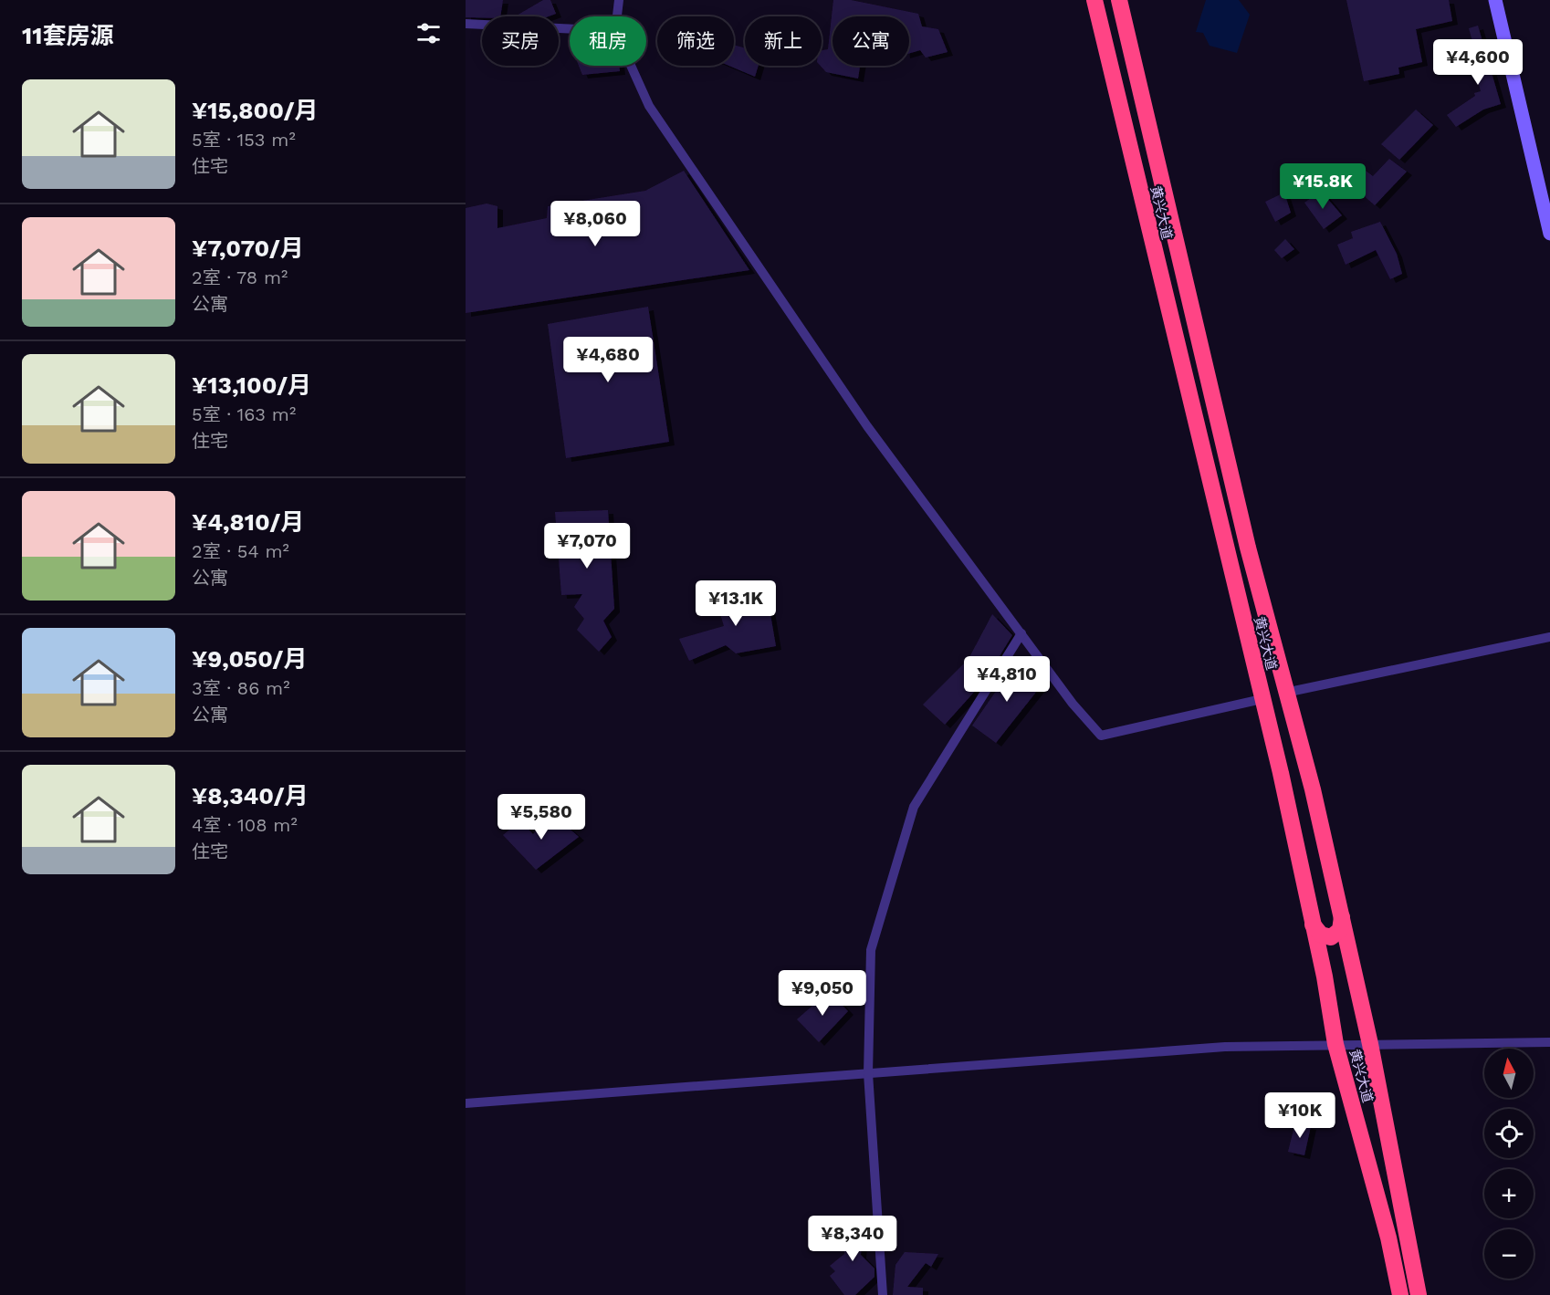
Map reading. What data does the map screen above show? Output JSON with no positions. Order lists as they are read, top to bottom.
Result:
{
  "streets": {
    "highway": ["黄兴大道"]
  },
  "north": "top",
  "page": {
    "heading": "11套房源",
    "chip": [
      "买房",
      "租房",
      "筛选",
      "新上",
      "公寓"
    ],
    "price": [
      "¥4,600",
      "¥15.8K",
      "¥8,060",
      "¥4,680",
      "¥7,070",
      "¥13.1K",
      "¥4,810",
      "¥5,580",
      "¥9,050",
      "¥10K",
      "¥8,340"
    ],
    "list": [
      {
        "name": "¥15,800/月",
        "note": "5室 · 153 m² · 住宅"
      },
      {
        "name": "¥7,070/月",
        "note": "2室 · 78 m² · 公寓"
      },
      {
        "name": "¥13,100/月",
        "note": "5室 · 163 m² · 住宅"
      },
      {
        "name": "¥4,810/月",
        "note": "2室 · 54 m² · 公寓"
      },
      {
        "name": "¥9,050/月",
        "note": "3室 · 86 m² · 公寓"
      },
      {
        "name": "¥8,340/月",
        "note": "4室 · 108 m² · 住宅"
      }
    ],
    "map_buttons": ["+", "−"]
  }
}
